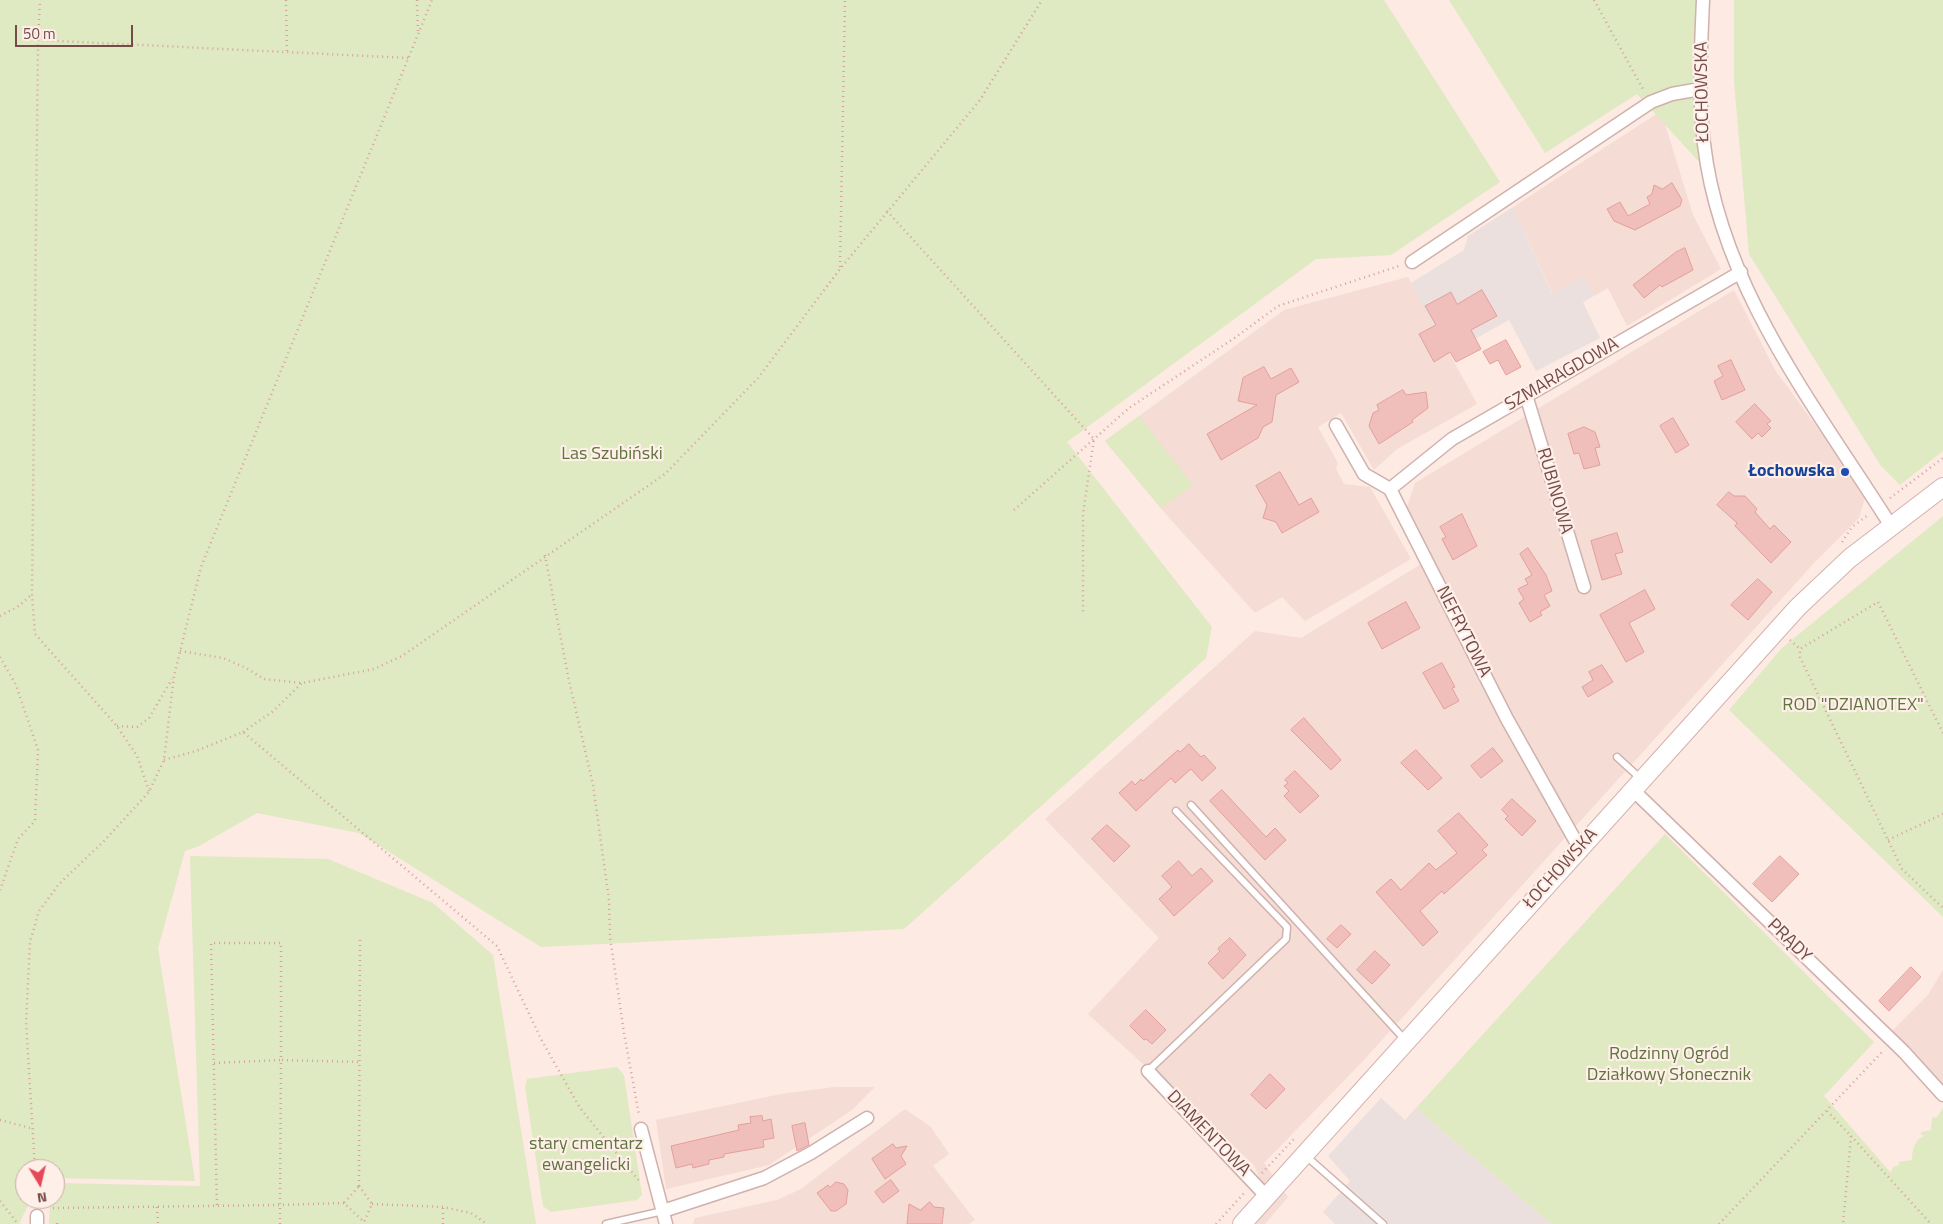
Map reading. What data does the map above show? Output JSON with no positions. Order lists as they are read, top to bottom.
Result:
{
  "streets": {
    "main road": ["ŁOCHOWSKA"],
    "street": [
      "SZMARAGDOWA",
      "RUBINOWA",
      "NEFRYTOWA",
      "PRĄDY",
      "DIAMENTOWA"
    ]
  },
  "crossings": [
    ["ŁOCHOWSKA", "SZMARAGDOWA"],
    ["ŁOCHOWSKA", "NEFRYTOWA"],
    ["ŁOCHOWSKA", "PRĄDY"],
    ["ŁOCHOWSKA", "DIAMENTOWA"],
    ["SZMARAGDOWA", "RUBINOWA"],
    ["SZMARAGDOWA", "NEFRYTOWA"]
  ],
  "parks": [
    "Las Szubiński",
    "ROD \"DZIANOTEX\"",
    "Rodzinny Ogród Działkowy Słonecznik",
    "stary cmentarz ewangelicki"
  ],
  "places": ["Łochowska"],
  "scale_bar": "50 m",
  "north": "bottom"
}
